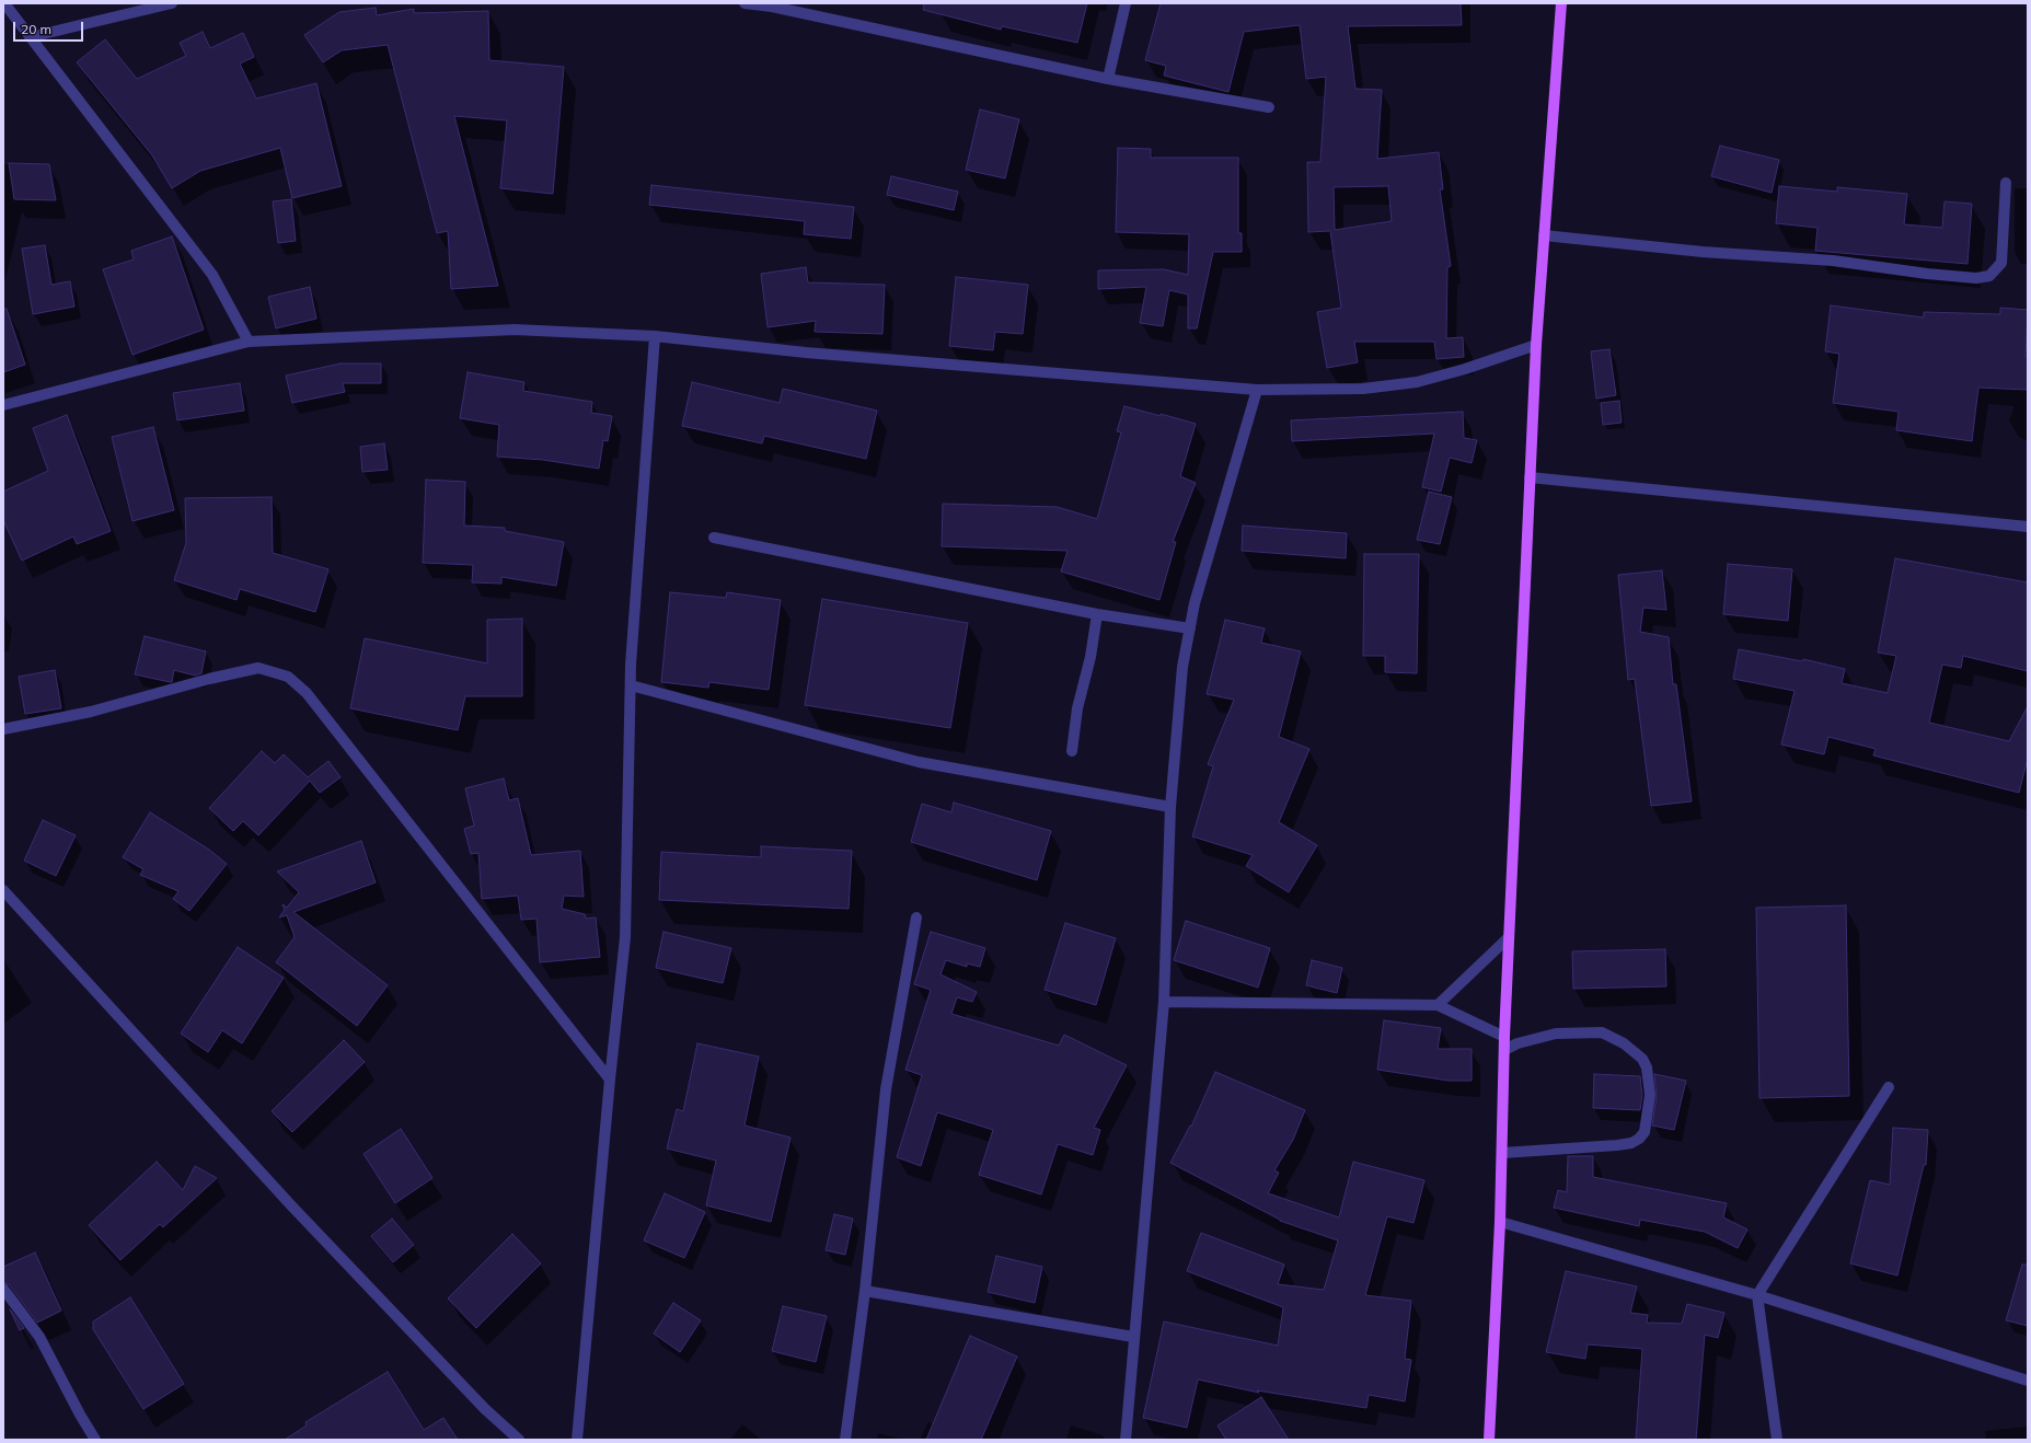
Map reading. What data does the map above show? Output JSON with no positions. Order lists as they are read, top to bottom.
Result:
{
  "scale_bar": "20 m"
}
